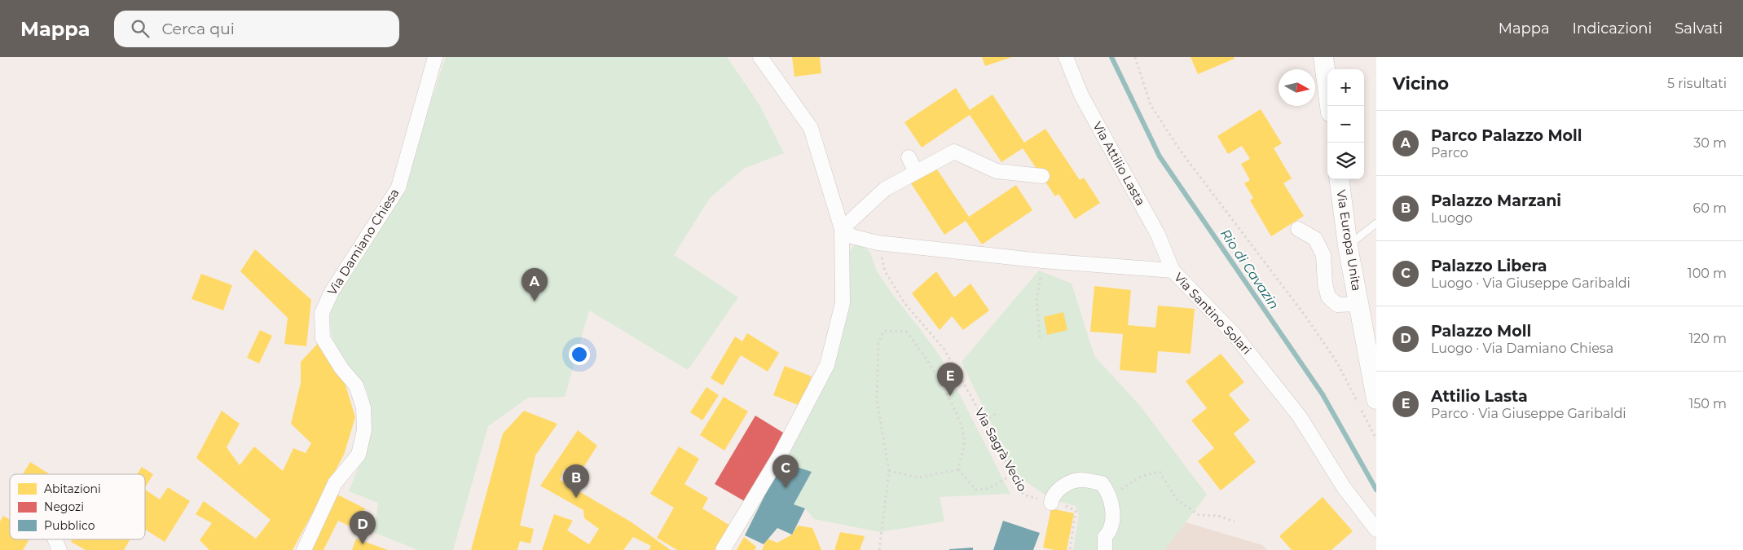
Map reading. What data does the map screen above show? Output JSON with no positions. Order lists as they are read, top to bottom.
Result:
{
  "streets": {
    "main road": ["Via Europa Unita"],
    "street": ["Via Attilio Lasta", "Via Damiano Chiesa", "Via Santino Solari"],
    "path": ["Via Sagrà Vecio"]
  },
  "crossings": [
    ["Via Attilio Lasta", "Via Santino Solari"],
    ["Via Santino Solari", "Via Sagrà Vecio"]
  ],
  "water": ["Rio di Cavazin"],
  "legend": ["Abitazioni", "Negozi", "Pubblico"],
  "north": "right",
  "page": {
    "header": "Mappa",
    "search": "Cerca qui",
    "nav": ["Mappa", "Indicazioni", "Salvati"],
    "heading": ["Vicino", "5 risultati"],
    "map_buttons": ["+", "−"],
    "list": [
      {
        "mark": "A",
        "name": "Parco Palazzo Moll",
        "note": "Parco",
        "value": "30 m"
      },
      {
        "mark": "B",
        "name": "Palazzo Marzani",
        "note": "Luogo",
        "value": "60 m"
      },
      {
        "mark": "C",
        "name": "Palazzo Libera",
        "note": "Luogo · Via Giuseppe Garibaldi",
        "value": "100 m"
      },
      {
        "mark": "D",
        "name": "Palazzo Moll",
        "note": "Luogo · Via Damiano Chiesa",
        "value": "120 m"
      },
      {
        "mark": "E",
        "name": "Attilio Lasta",
        "note": "Parco · Via Giuseppe Garibaldi",
        "value": "150 m"
      }
    ],
    "pins": [
      "A",
      "E",
      "C",
      "B",
      "D"
    ]
  }
}
